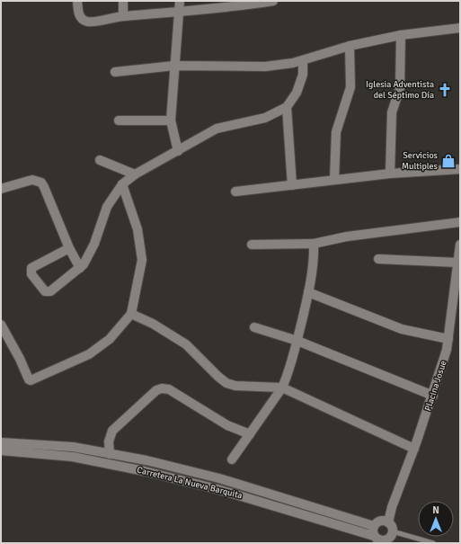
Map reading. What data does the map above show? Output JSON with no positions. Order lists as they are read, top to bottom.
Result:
{
  "streets": {
    "street": ["Placina Josue", "Carretera La Nueva Barquita"]
  },
  "crossings": [
    ["Placina Josue", "Carretera La Nueva Barquita"]
  ],
  "places": {
    "church": ["Iglesia Adventista del Séptimo Día"],
    "shop": ["Servicios Multiples"]
  },
  "north": "top"
}
